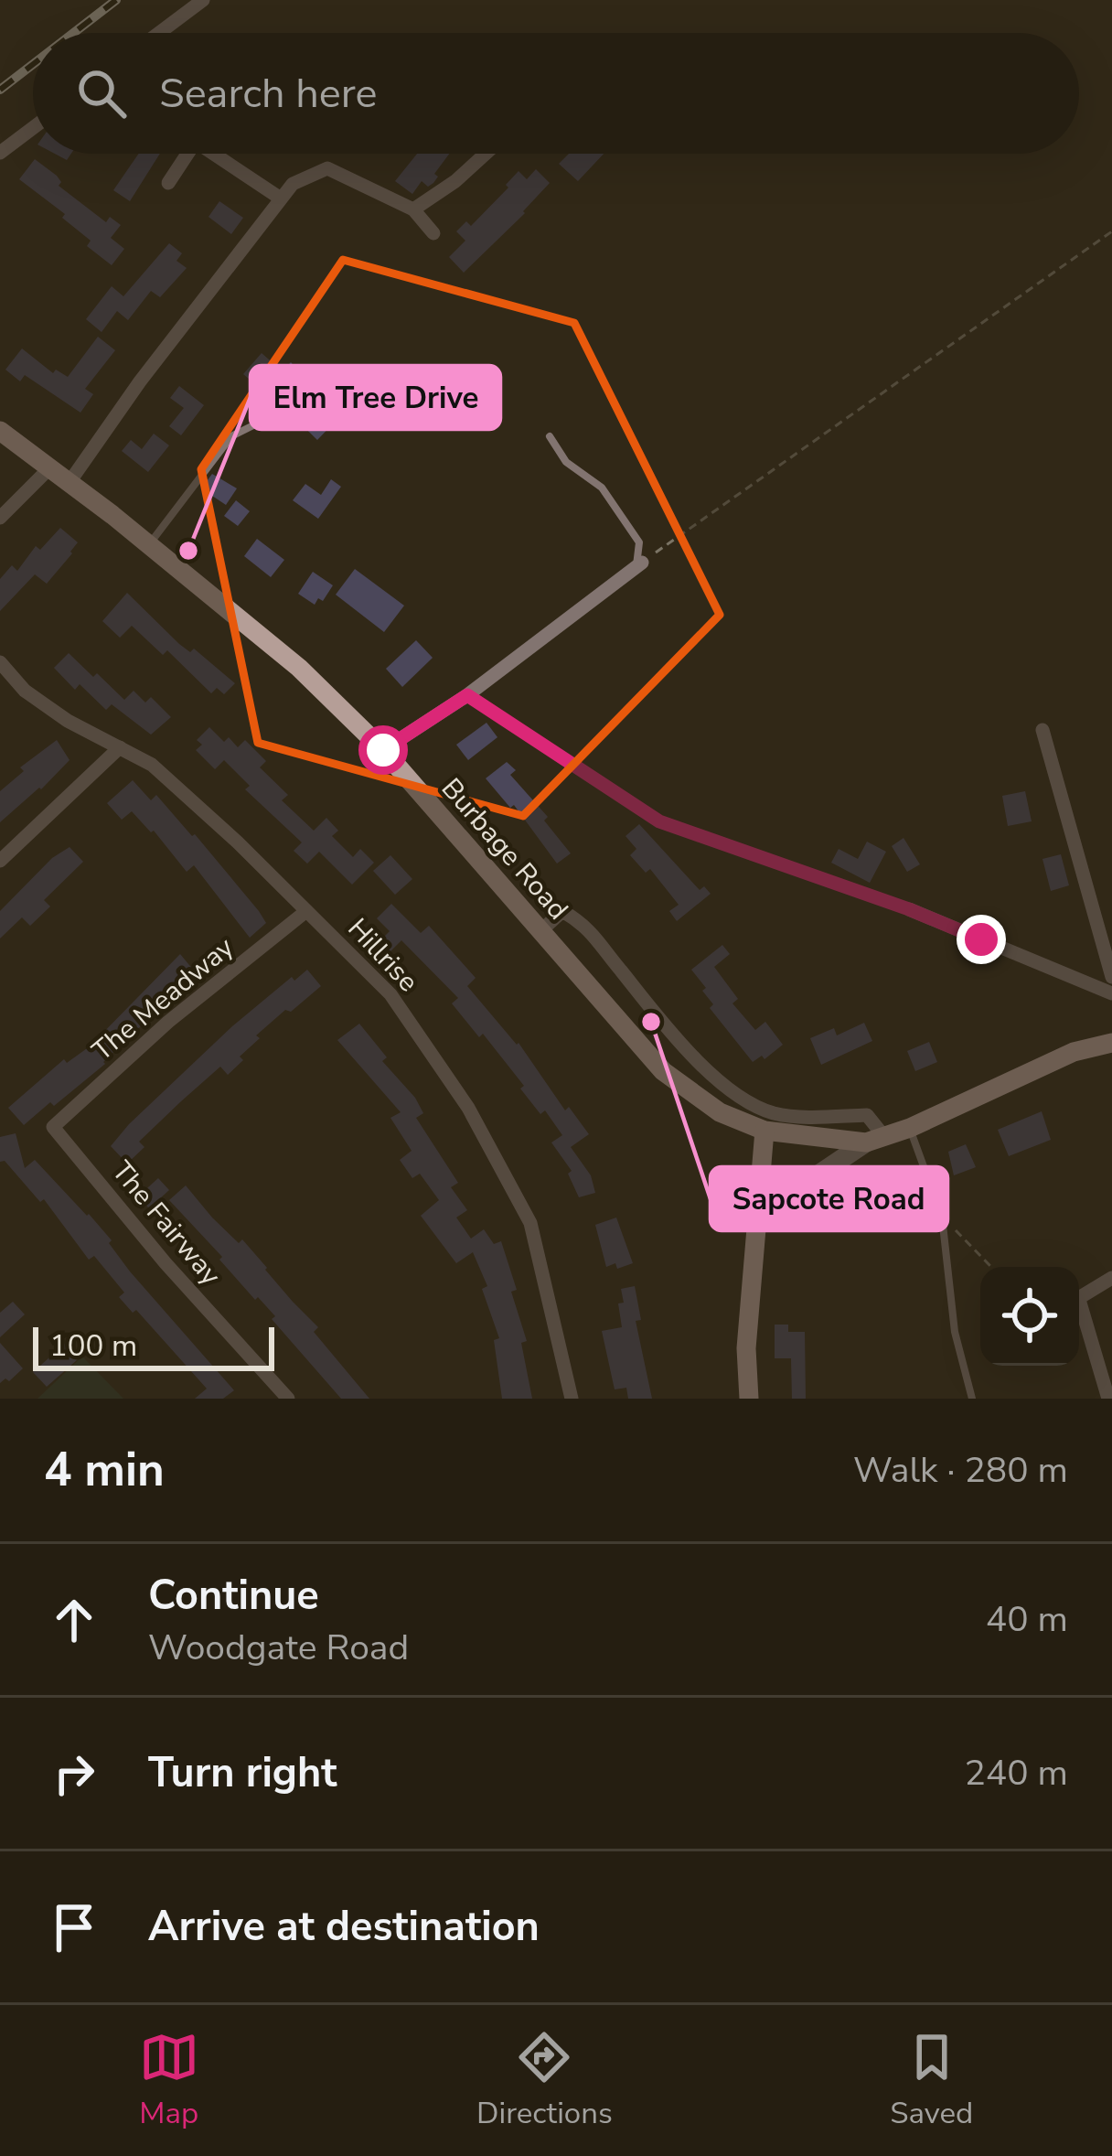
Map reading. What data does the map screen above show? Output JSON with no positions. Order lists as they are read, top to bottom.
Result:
{
  "streets": {
    "main road": ["Burbage Road"],
    "street": ["Hillrise", "The Meadway", "The Fairway"]
  },
  "crossings": [
    ["Hillrise", "The Meadway"],
    ["The Meadway", "The Fairway"]
  ],
  "places": ["Elm Tree Drive", "Sapcote Road"],
  "scale_bar": "100 m",
  "page": {
    "search": "Search here",
    "scale": "100 m",
    "heading": ["4 min", "Walk · 280 m"],
    "list": [
      ["Continue", "Woodgate Road", "40 m"],
      ["Turn right", "240 m"],
      "Arrive at destination"
    ],
    "nav": ["Map", "Directions", "Saved"]
  }
}
